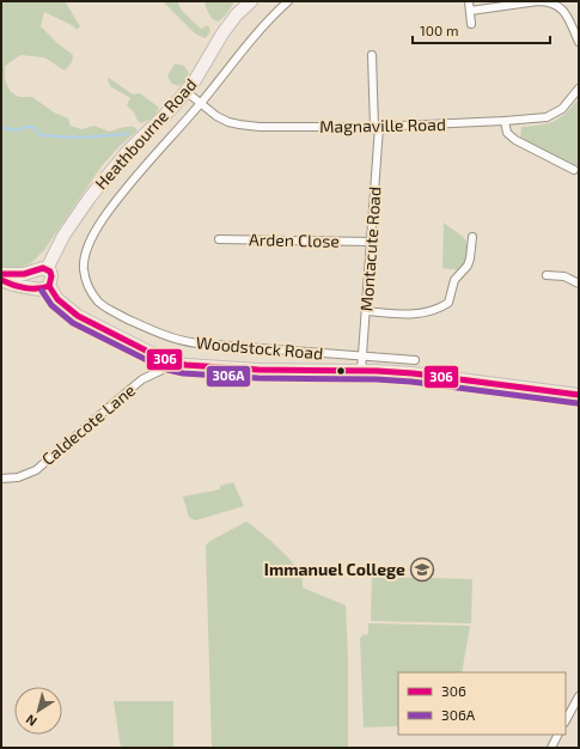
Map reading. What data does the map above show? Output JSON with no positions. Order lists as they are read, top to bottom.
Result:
{
  "streets": {
    "main road": ["Heathbourne Road"],
    "street": [
      "Magnaville Road",
      "Arden Close",
      "Montacute Road",
      "Woodstock Road",
      "Caldecote Lane"
    ]
  },
  "crossings": [
    ["Magnaville Road", "Heathbourne Road"],
    ["Magnaville Road", "Montacute Road"],
    ["Magnaville Road", "Woodstock Road"],
    ["Arden Close", "Montacute Road"],
    ["Montacute Road", "Woodstock Road"]
  ],
  "places": {
    "school or university": ["Immanuel College"]
  },
  "lines": ["transit line 306", "transit line 306A"],
  "legend": ["306", "306A"],
  "scale_bar": "100 m",
  "north": "bottom left"
}
